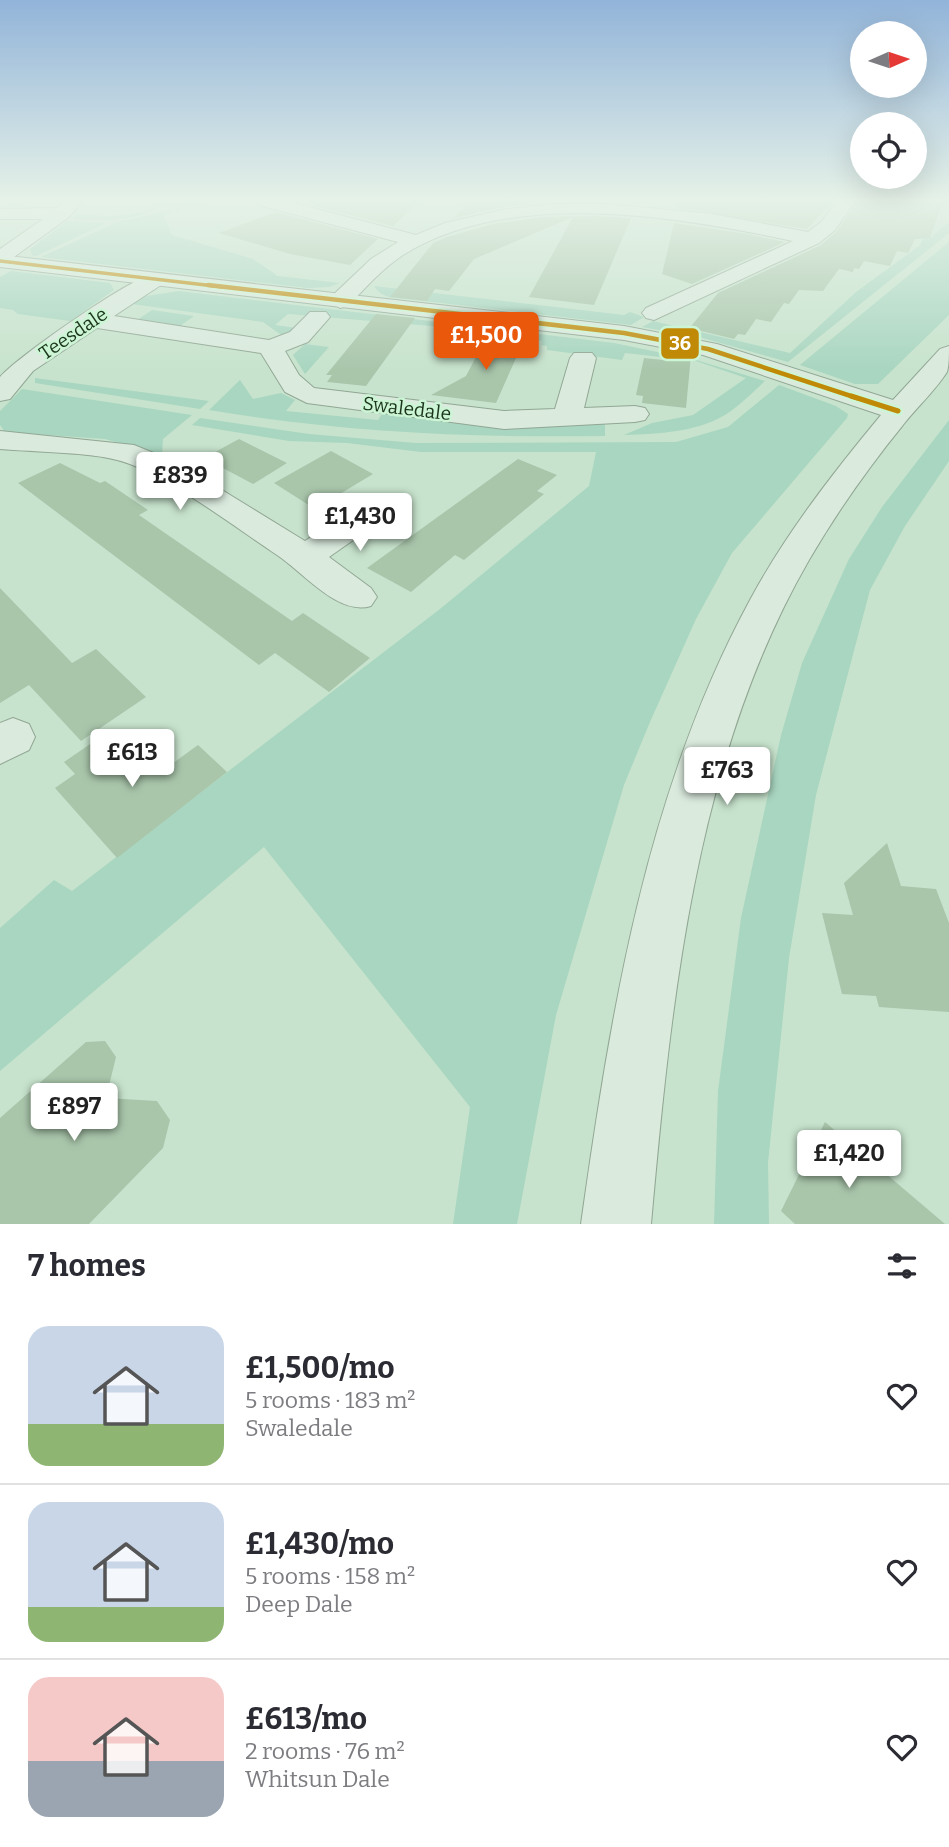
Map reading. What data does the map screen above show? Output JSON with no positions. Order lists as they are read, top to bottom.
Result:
{
  "streets": {
    "street": ["Teesdale", "Swaledale"]
  },
  "lines": ["transit line 36"],
  "north": "right",
  "page": {
    "price": [
      "£1,500",
      "£839",
      "£1,430",
      "£613",
      "£763",
      "£897",
      "£1,420"
    ],
    "heading": "7 homes",
    "list": [
      {
        "name": "£1,500/mo",
        "note": "5 rooms · 183 m² · Swaledale"
      },
      {
        "name": "£1,430/mo",
        "note": "5 rooms · 158 m² · Deep Dale"
      },
      {
        "name": "£613/mo",
        "note": "2 rooms · 76 m² · Whitsun Dale"
      }
    ]
  }
}
